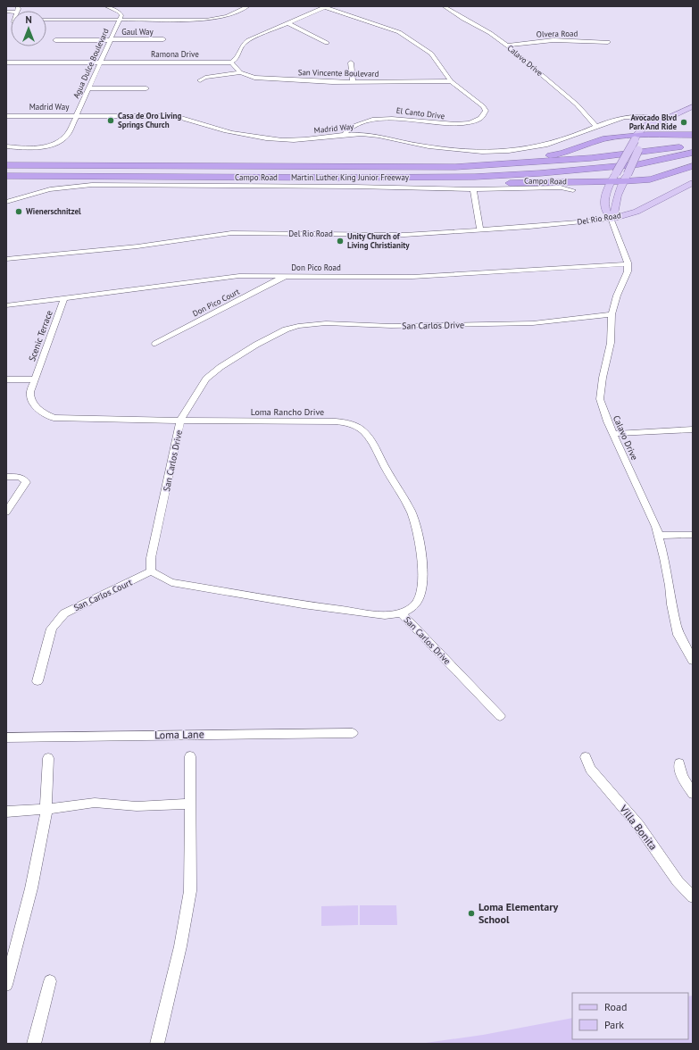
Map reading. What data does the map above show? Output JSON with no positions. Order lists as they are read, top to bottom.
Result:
{
  "streets": {
    "highway": ["Martin Luther King Junior Freeway"],
    "main road": ["Del Rio Road"],
    "street": [
      "Gaul Way",
      "Olvera Road",
      "Ramona Drive",
      "Calavo Drive",
      "Agua Dulce Boulevard",
      "San Vincente Boulevard",
      "Madrid Way",
      "El Canto Drive",
      "Campo Road",
      "Don Pico Road",
      "Don Pico Court",
      "San Carlos Drive",
      "Scenic Terrace",
      "Loma Rancho Drive",
      "San Carlos Court",
      "Loma Lane",
      "Villa Bonita"
    ]
  },
  "crossings": [
    ["Gaul Way", "Agua Dulce Boulevard"],
    ["Olvera Road", "Calavo Drive"],
    ["Ramona Drive", "Agua Dulce Boulevard"],
    ["Ramona Drive", "San Vincente Boulevard"],
    ["Calavo Drive", "Madrid Way"],
    ["Calavo Drive", "Don Pico Road"],
    ["Calavo Drive", "San Carlos Drive"],
    ["Agua Dulce Boulevard", "Madrid Way"],
    ["San Vincente Boulevard", "El Canto Drive"],
    ["Madrid Way", "El Canto Drive"],
    ["Don Pico Road", "Don Pico Court"],
    ["Don Pico Road", "Scenic Terrace"],
    ["San Carlos Drive", "Loma Rancho Drive"],
    ["San Carlos Drive", "San Carlos Court"],
    ["Scenic Terrace", "Loma Rancho Drive"]
  ],
  "places": [
    "Casa de Oro Living Springs Church",
    "Avocado Blvd Park And Ride",
    "Wienerschnitzel",
    "Unity Church of Living Christianity",
    "Loma Elementary School"
  ],
  "legend": ["Road", "Park"],
  "north": "top"
}
